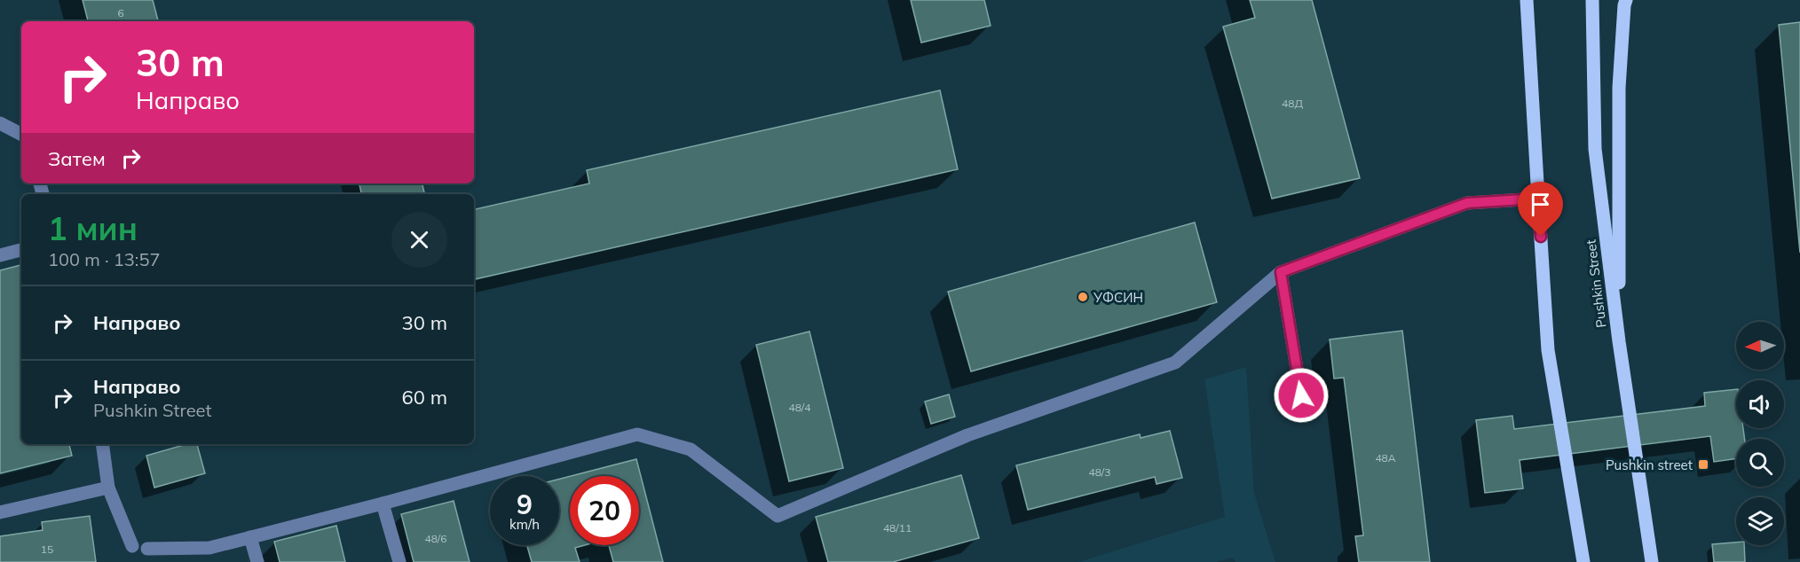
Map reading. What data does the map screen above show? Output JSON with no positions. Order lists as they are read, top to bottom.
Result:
{
  "streets": {
    "main road": ["Pushkin Street"]
  },
  "places": {
    "other": ["УФСИН"],
    "transit": ["Pushkin street"]
  },
  "house_numbers": [
    "6",
    "48Д",
    "48/4",
    "48А",
    "48/3",
    "48/11",
    "48/6",
    "15"
  ],
  "north": "left",
  "page": {
    "turn": ["30 m", "Направо"],
    "then": "Затем",
    "heading": ["1 мин", "100 m · 13:57"],
    "list": [
      {
        "name": "Направо",
        "value": "30 m"
      },
      {
        "name": "Направо",
        "note": "Pushkin Street",
        "value": "60 m"
      }
    ],
    "speed": "9 km/h",
    "limit": "20"
  }
}
